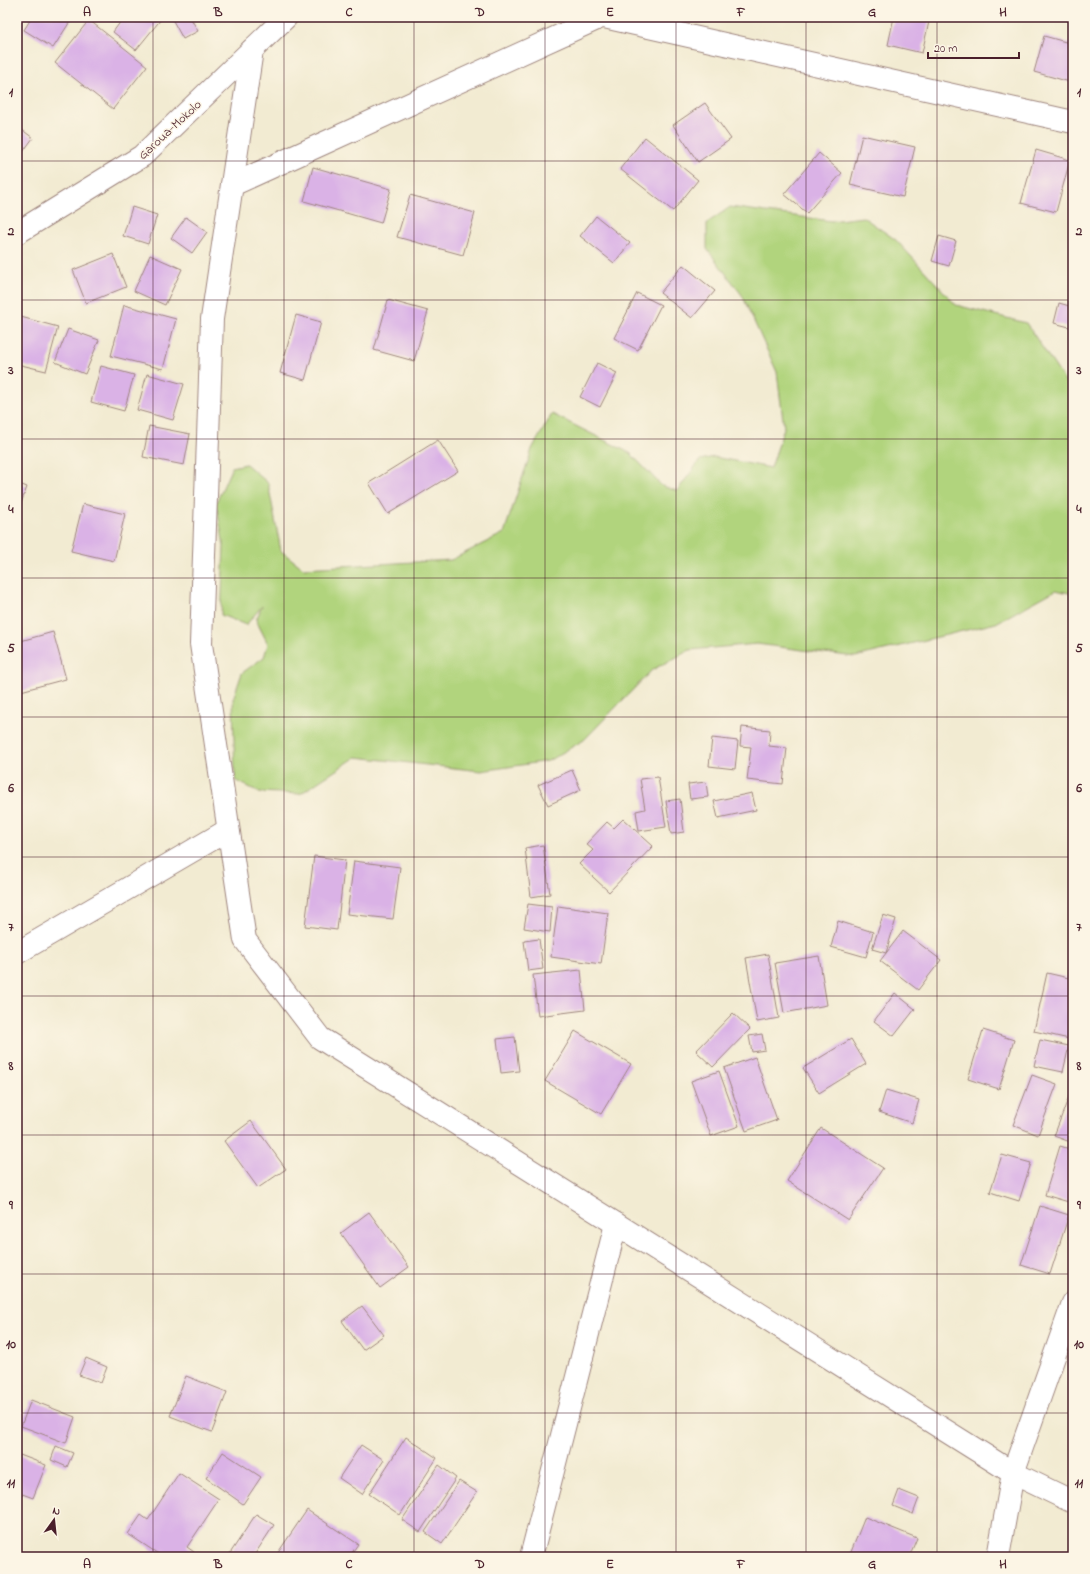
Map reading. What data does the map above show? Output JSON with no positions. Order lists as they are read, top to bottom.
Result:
{
  "streets": {
    "street": ["Garoua-Mokolo"]
  },
  "scale_bar": "20 m",
  "north": "top",
  "grid": {
    "columns": [
      "A",
      "B",
      "C",
      "D",
      "E",
      "F",
      "G",
      "H"
    ],
    "rows": [
      "1",
      "2",
      "3",
      "4",
      "5",
      "6",
      "7",
      "8",
      "9",
      "10",
      "11"
    ]
  }
}
